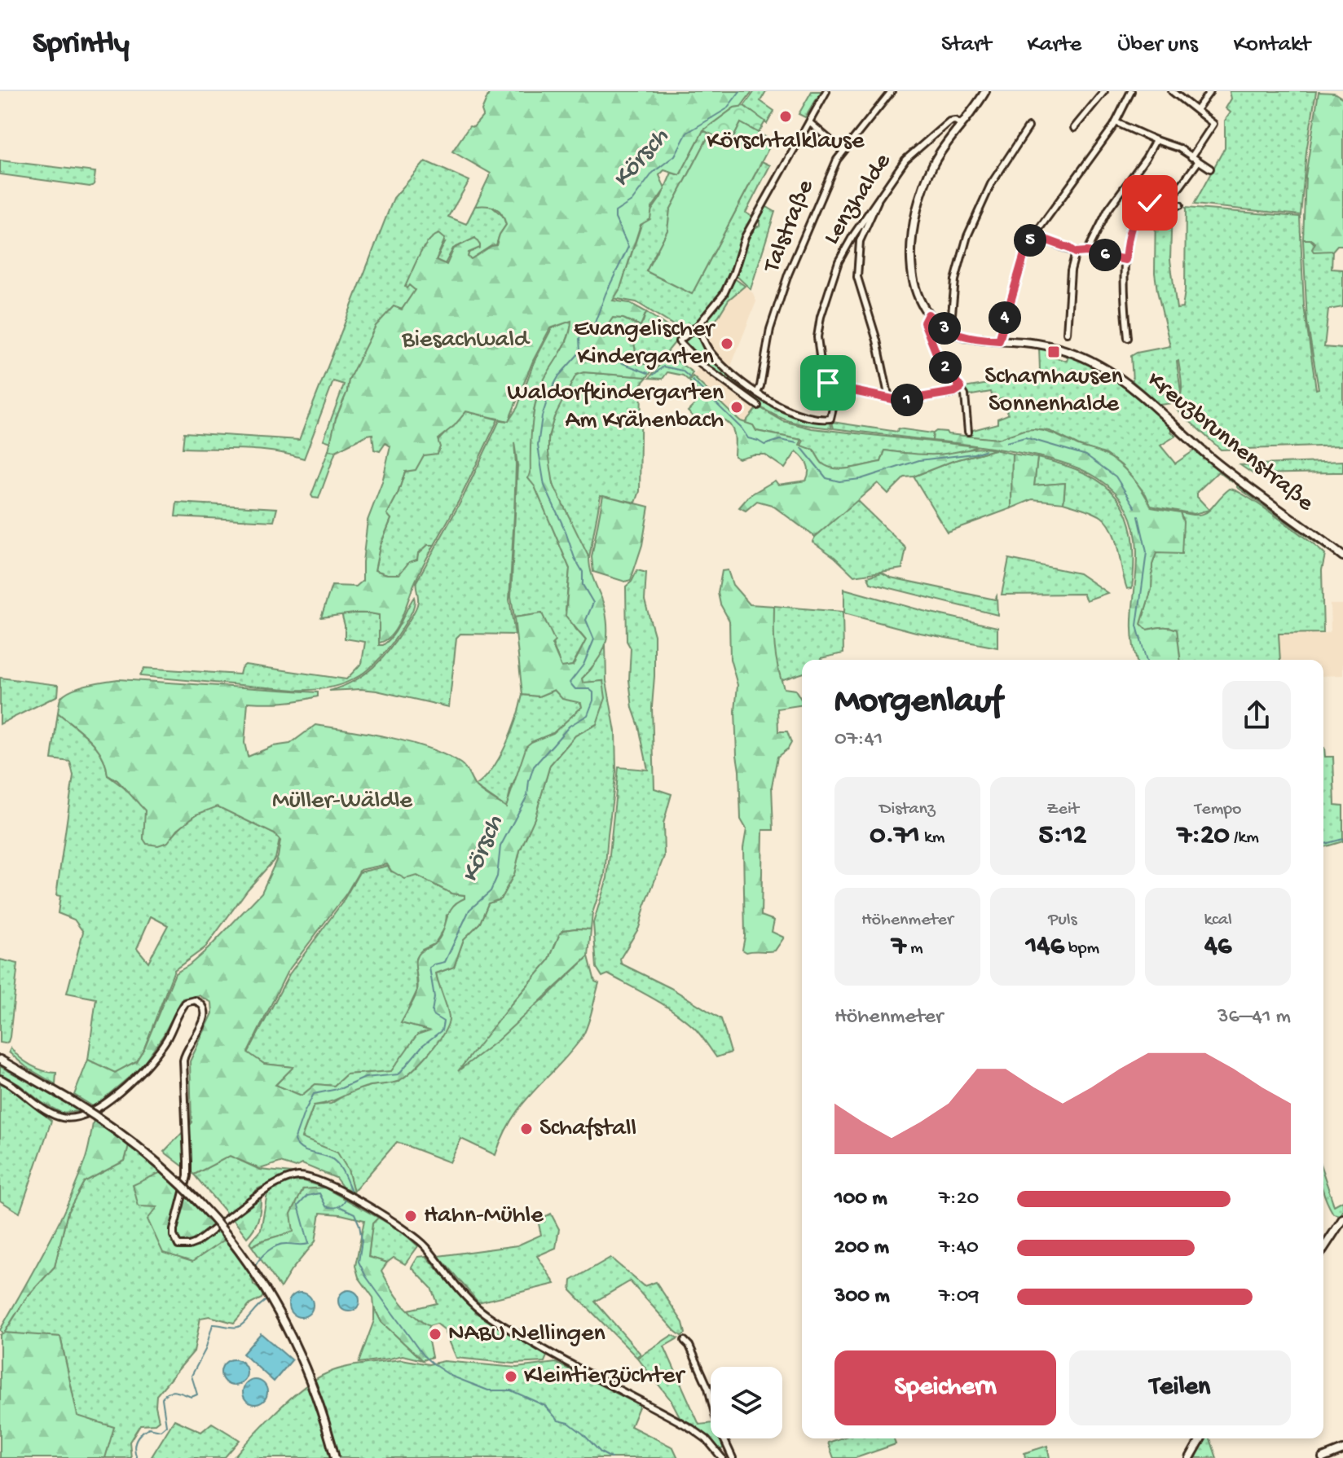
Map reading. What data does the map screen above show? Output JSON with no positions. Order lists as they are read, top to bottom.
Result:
{
  "streets": {
    "main road": ["Kreuzbrunnenstraße"],
    "street": ["Lenzhalde", "Talstraße"]
  },
  "water": ["Körsch"],
  "parks": ["Biesachwald", "Müller-Wäldle"],
  "places": {
    "other": [
      "Körschtalklause",
      "Evangelischer Kindergarten",
      "Waldorfkindergarten Am Krähenbach",
      "Schafstall",
      "Hahn-Mühle",
      "NABU Nellingen",
      "Kleintierzüchter"
    ],
    "transit": ["Scharnhausen Sonnenhalde"]
  },
  "page": {
    "header": "Sprintly",
    "nav": [
      "Start",
      "Karte",
      "Über uns",
      "Kontakt"
    ],
    "pins": [
      "5",
      "6",
      "4",
      "3",
      "2",
      "1"
    ],
    "heading": ["Morgenlauf", "07:41"],
    "stats": [
      ["Distanz", "0.71 km"],
      ["Zeit", "5:12"],
      ["Tempo", "7:20 /km"],
      ["Höhenmeter", "7 m"],
      ["Puls", "146 bpm"],
      ["kcal", "46"]
    ],
    "chart": ["Höhenmeter", "36–41 m"],
    "list": [
      {
        "name": "100 m",
        "note": "7:20"
      },
      {
        "name": "200 m",
        "note": "7:40"
      },
      {
        "name": "300 m",
        "note": "7:09"
      }
    ],
    "buttons": ["Speichern", "Teilen"]
  }
}
